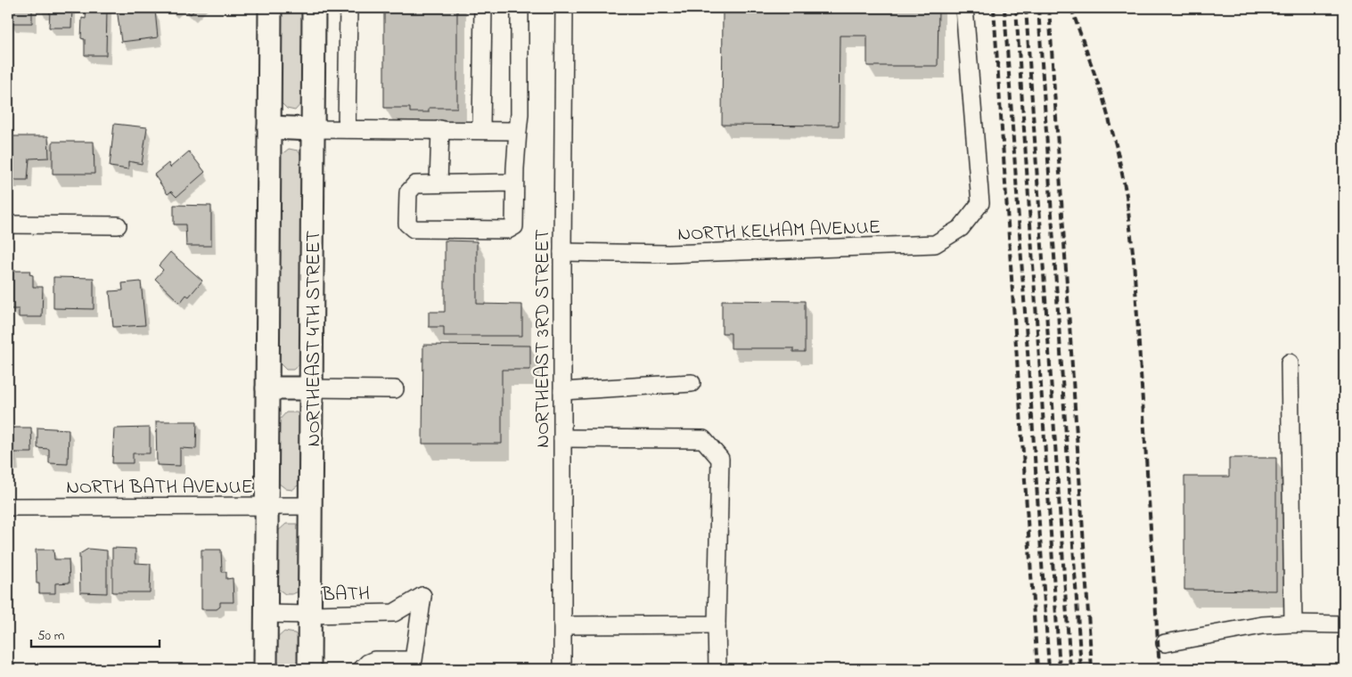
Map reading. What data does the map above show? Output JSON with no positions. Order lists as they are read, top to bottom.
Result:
{
  "streets": {
    "main road": ["NORTHEAST 4TH STREET"],
    "street": [
      "NORTH KELHAM AVENUE",
      "NORTHEAST 3RD STREET",
      "NORTH BATH AVENUE",
      "BATH"
    ]
  },
  "crossings": [
    ["NORTH KELHAM AVENUE", "NORTHEAST 3RD STREET"],
    ["NORTHEAST 4TH STREET", "NORTH BATH AVENUE"],
    ["NORTHEAST 4TH STREET", "BATH"]
  ],
  "scale_bar": "50 m"
}
